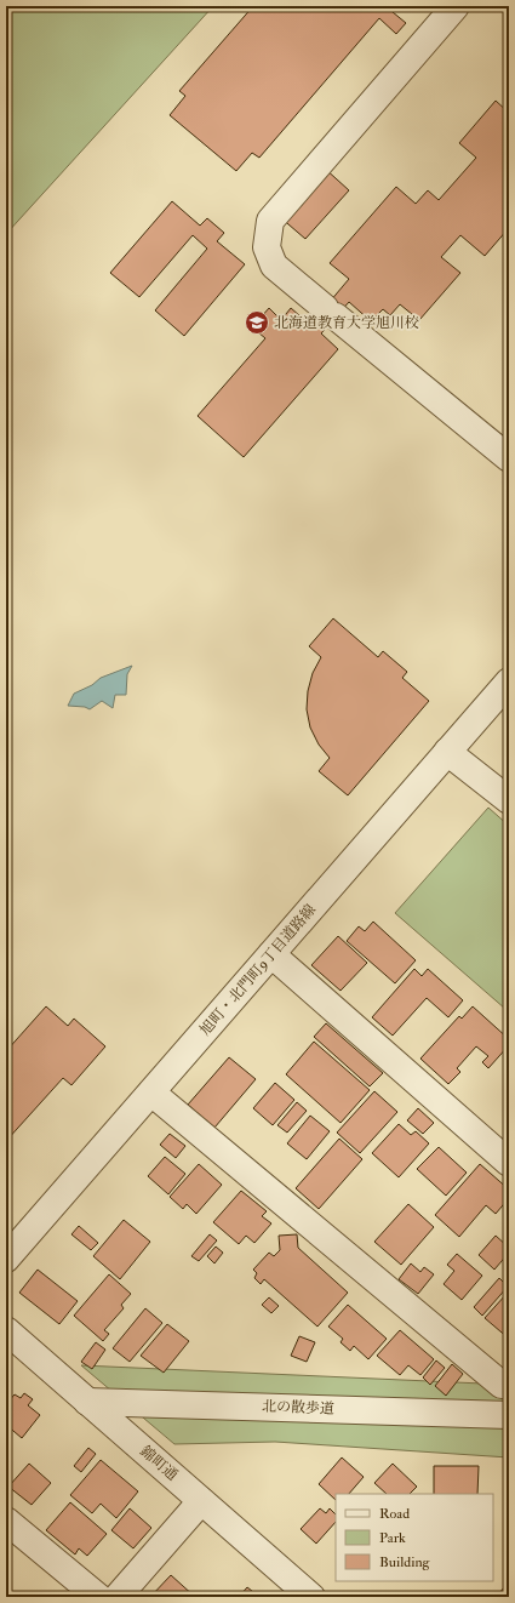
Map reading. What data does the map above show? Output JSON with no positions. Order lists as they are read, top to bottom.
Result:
{
  "streets": {
    "street": ["旭町・北門町9丁目道路線", "北の散歩道", "錦町通"]
  },
  "crossings": [
    ["北の散歩道", "錦町通"]
  ],
  "places": {
    "school or university": ["北海道教育大学旭川校"]
  },
  "legend": ["Road", "Park", "Building"]
}
